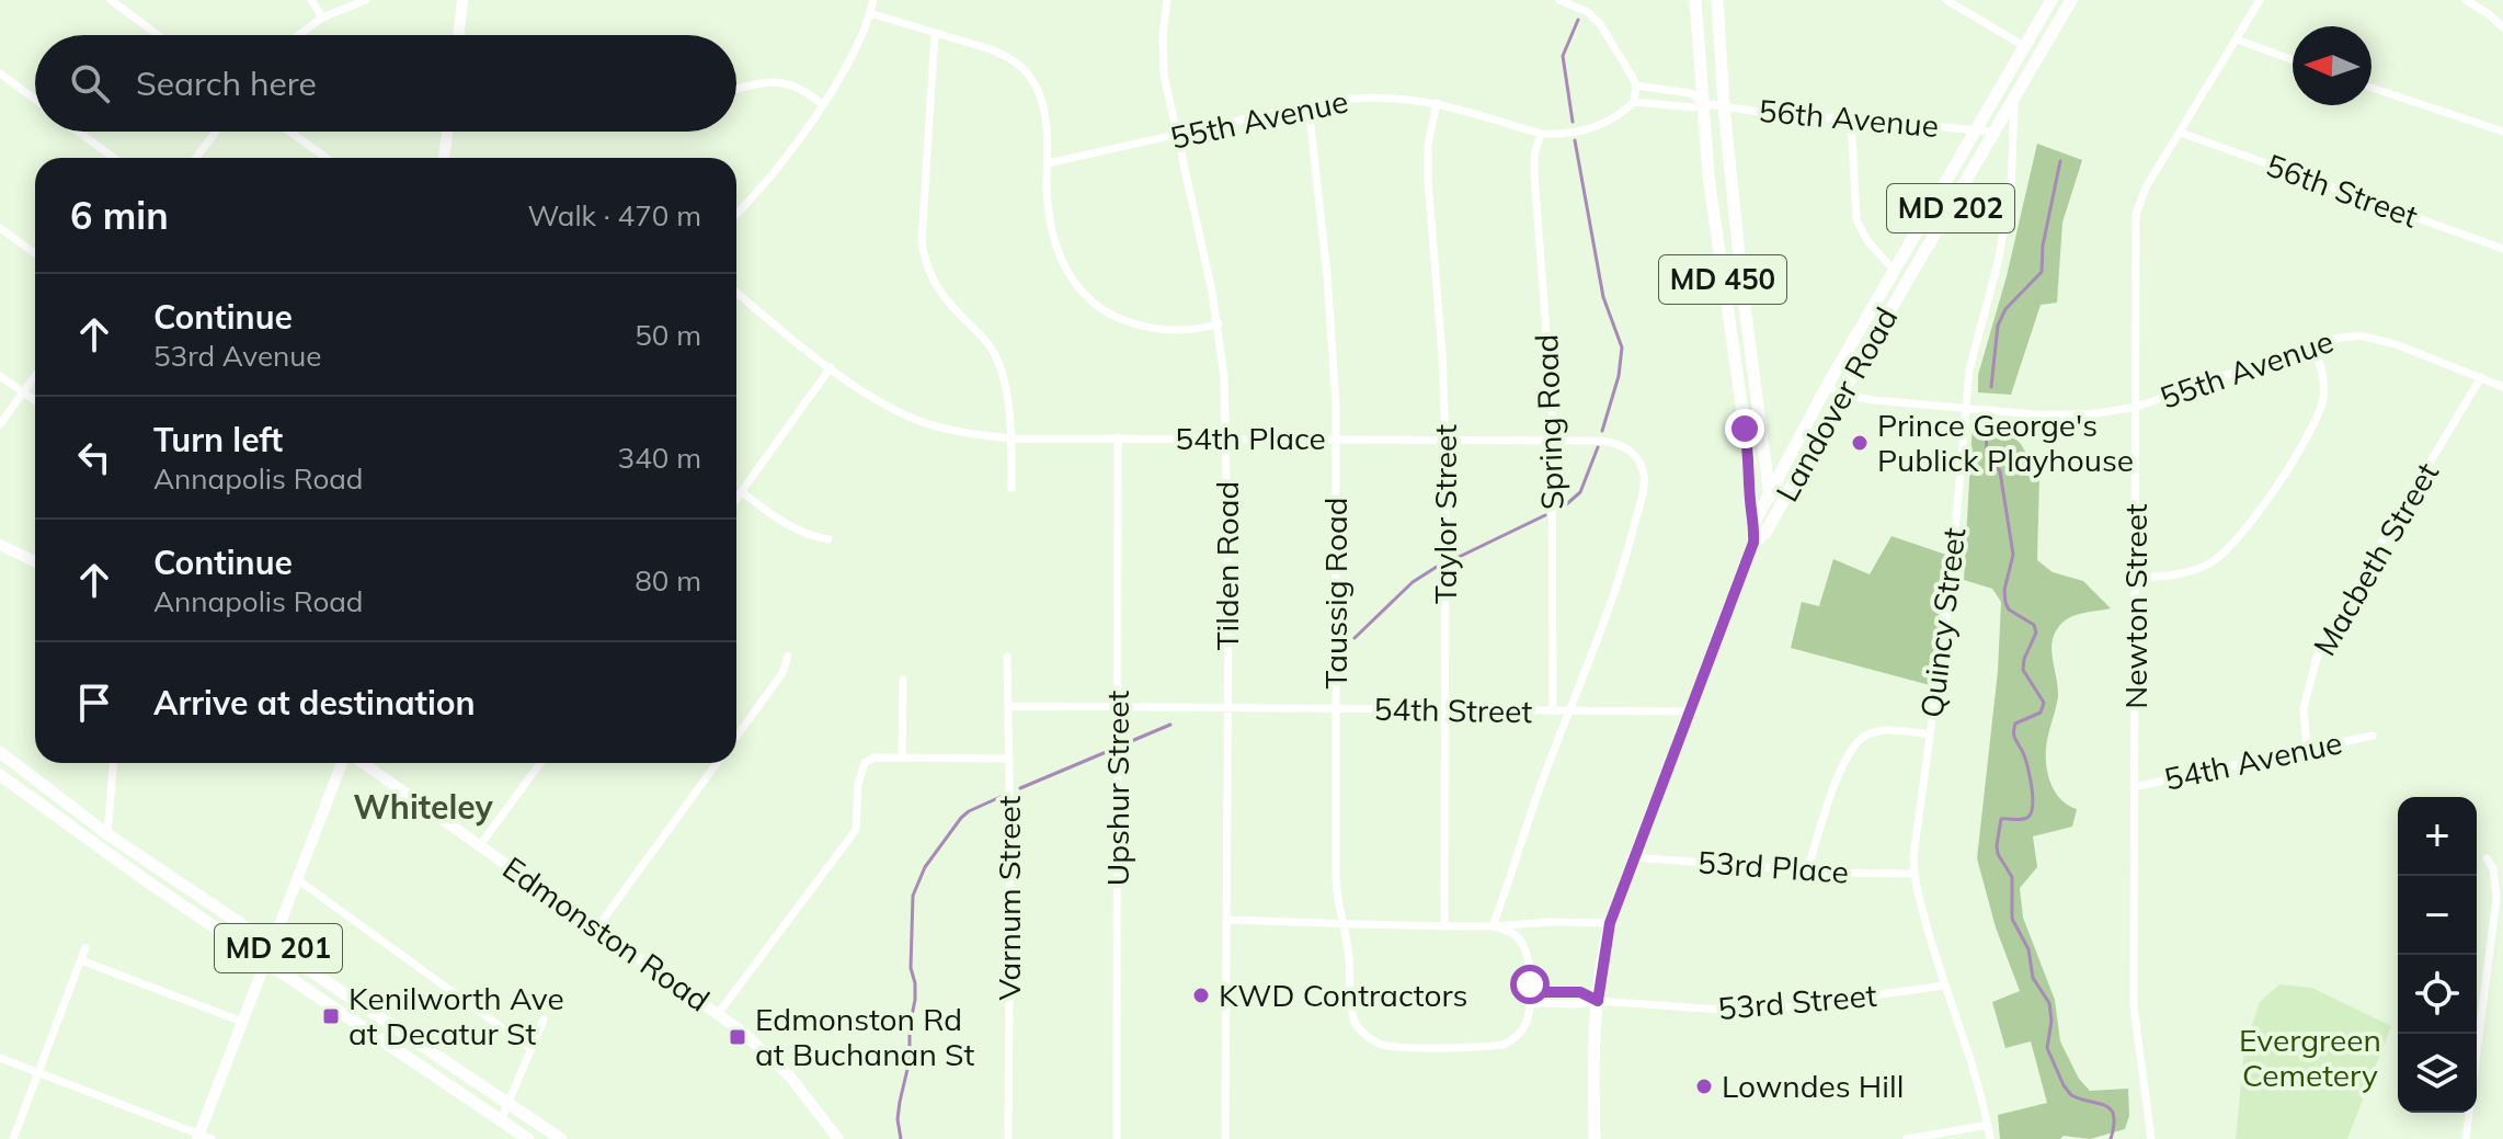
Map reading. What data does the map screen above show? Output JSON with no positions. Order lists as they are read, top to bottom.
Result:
{
  "streets": {
    "main road": [
      "MD 202",
      "MD 450",
      "Landover Road",
      "MD 201"
    ],
    "street": [
      "56th Avenue",
      "55th Avenue",
      "56th Street",
      "Spring Road",
      "54th Place",
      "Taylor Street",
      "Macbeth Street",
      "Tilden Road",
      "Taussig Road",
      "Newton Street",
      "Quincy Street",
      "54th Street",
      "54th Avenue",
      "Upshur Street",
      "53rd Place",
      "Varnum Street",
      "Edmonston Road",
      "53rd Street"
    ]
  },
  "crossings": [
    ["56th Avenue", "MD 450"],
    ["56th Avenue", "Landover Road"],
    ["55th Avenue", "Landover Road"],
    ["55th Avenue", "Spring Road"],
    ["55th Avenue", "Taylor Street"],
    ["55th Avenue", "Macbeth Street"],
    ["55th Avenue", "Tilden Road"],
    ["55th Avenue", "Taussig Road"],
    ["55th Avenue", "Newton Street"],
    ["55th Avenue", "Quincy Street"],
    ["56th Street", "Newton Street"],
    ["MD 450", "Landover Road"],
    ["MD 450", "54th Street"],
    ["MD 450", "53rd Place"],
    ["MD 450", "53rd Street"],
    ["Landover Road", "Quincy Street"],
    ["Spring Road", "54th Place"],
    ["Spring Road", "54th Street"],
    ["54th Place", "Taylor Street"],
    ["54th Place", "Tilden Road"],
    ["54th Place", "Taussig Road"],
    ["54th Place", "54th Street"],
    ["54th Place", "Upshur Street"],
    ["Taylor Street", "54th Street"],
    ["Macbeth Street", "54th Avenue"],
    ["Tilden Road", "54th Street"],
    ["Taussig Road", "54th Street"],
    ["Newton Street", "54th Avenue"],
    ["Quincy Street", "53rd Place"],
    ["Quincy Street", "53rd Street"],
    ["54th Street", "Upshur Street"],
    ["54th Street", "Varnum Street"]
  ],
  "districts": ["Whiteley"],
  "parks": ["Evergreen Cemetery"],
  "places": {
    "other": ["Prince George's Publick Playhouse", "KWD Contractors", "Lowndes Hill"],
    "transit": ["Kenilworth Ave at Decatur St", "Edmonston Rd at Buchanan St"]
  },
  "north": "left",
  "page": {
    "search": "Search here",
    "heading": ["6 min", "Walk · 470 m"],
    "list": [
      ["Continue", "53rd Avenue", "50 m"],
      ["Turn left", "Annapolis Road", "340 m"],
      ["Continue", "Annapolis Road", "80 m"],
      "Arrive at destination"
    ],
    "map_buttons": ["+", "−"]
  }
}
